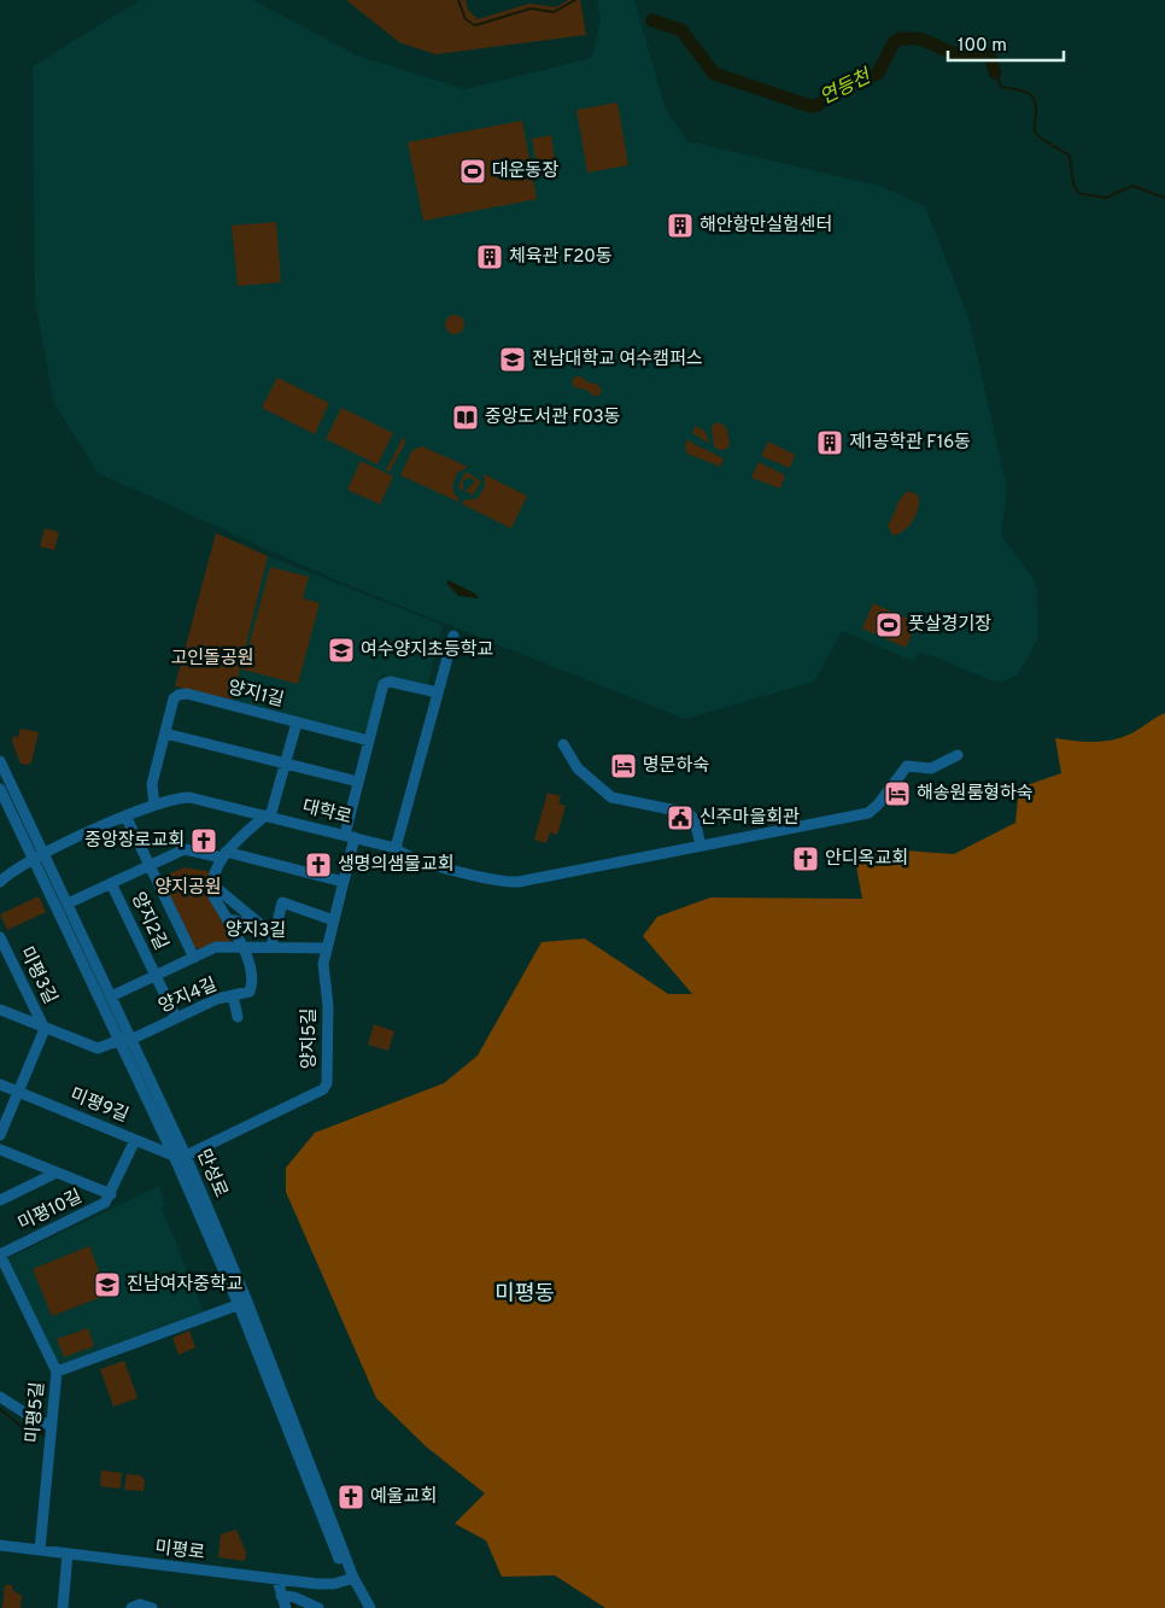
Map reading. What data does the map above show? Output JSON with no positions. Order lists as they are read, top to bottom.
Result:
{
  "streets": {
    "street": [
      "양지1길",
      "대학로",
      "양지2길",
      "양지3길",
      "미평3길",
      "양지4길",
      "양지5길",
      "미평9길",
      "만성로",
      "미평10길",
      "미평5길",
      "미평로"
    ]
  },
  "crossings": [
    ["양지1길", "대학로"],
    ["대학로", "양지2길"],
    ["대학로", "양지5길"],
    ["대학로", "만성로"],
    ["양지2길", "양지3길"],
    ["양지2길", "양지5길"],
    ["양지2길", "만성로"],
    ["양지3길", "양지4길"],
    ["양지3길", "양지5길"],
    ["양지3길", "만성로"],
    ["미평3길", "양지4길"],
    ["미평3길", "만성로"],
    ["양지4길", "만성로"],
    ["양지5길", "미평9길"],
    ["양지5길", "만성로"],
    ["미평9길", "만성로"],
    ["미평9길", "미평10길"],
    ["만성로", "미평로"],
    ["미평10길", "미평5길"],
    ["미평5길", "미평로"]
  ],
  "districts": ["미평동"],
  "water": ["연등천"],
  "parks": ["고인돌공원", "양지공원"],
  "places": {
    "sports": ["대운동장", "풋살경기장"],
    "building": ["해안항만실험센터", "체육관 F20동", "제1공학관 F16동"],
    "school or university": ["전남대학교 여수캠퍼스", "여수양지초등학교", "진남여자중학교"],
    "library": ["중앙도서관 F03동"],
    "hotel": ["명문하숙", "해송원룸형하숙"],
    "public building": ["신주마을회관"],
    "church": [
      "중앙장로교회",
      "안디옥교회",
      "생명의샘물교회",
      "예울교회"
    ]
  },
  "scale_bar": "100 m"
}
